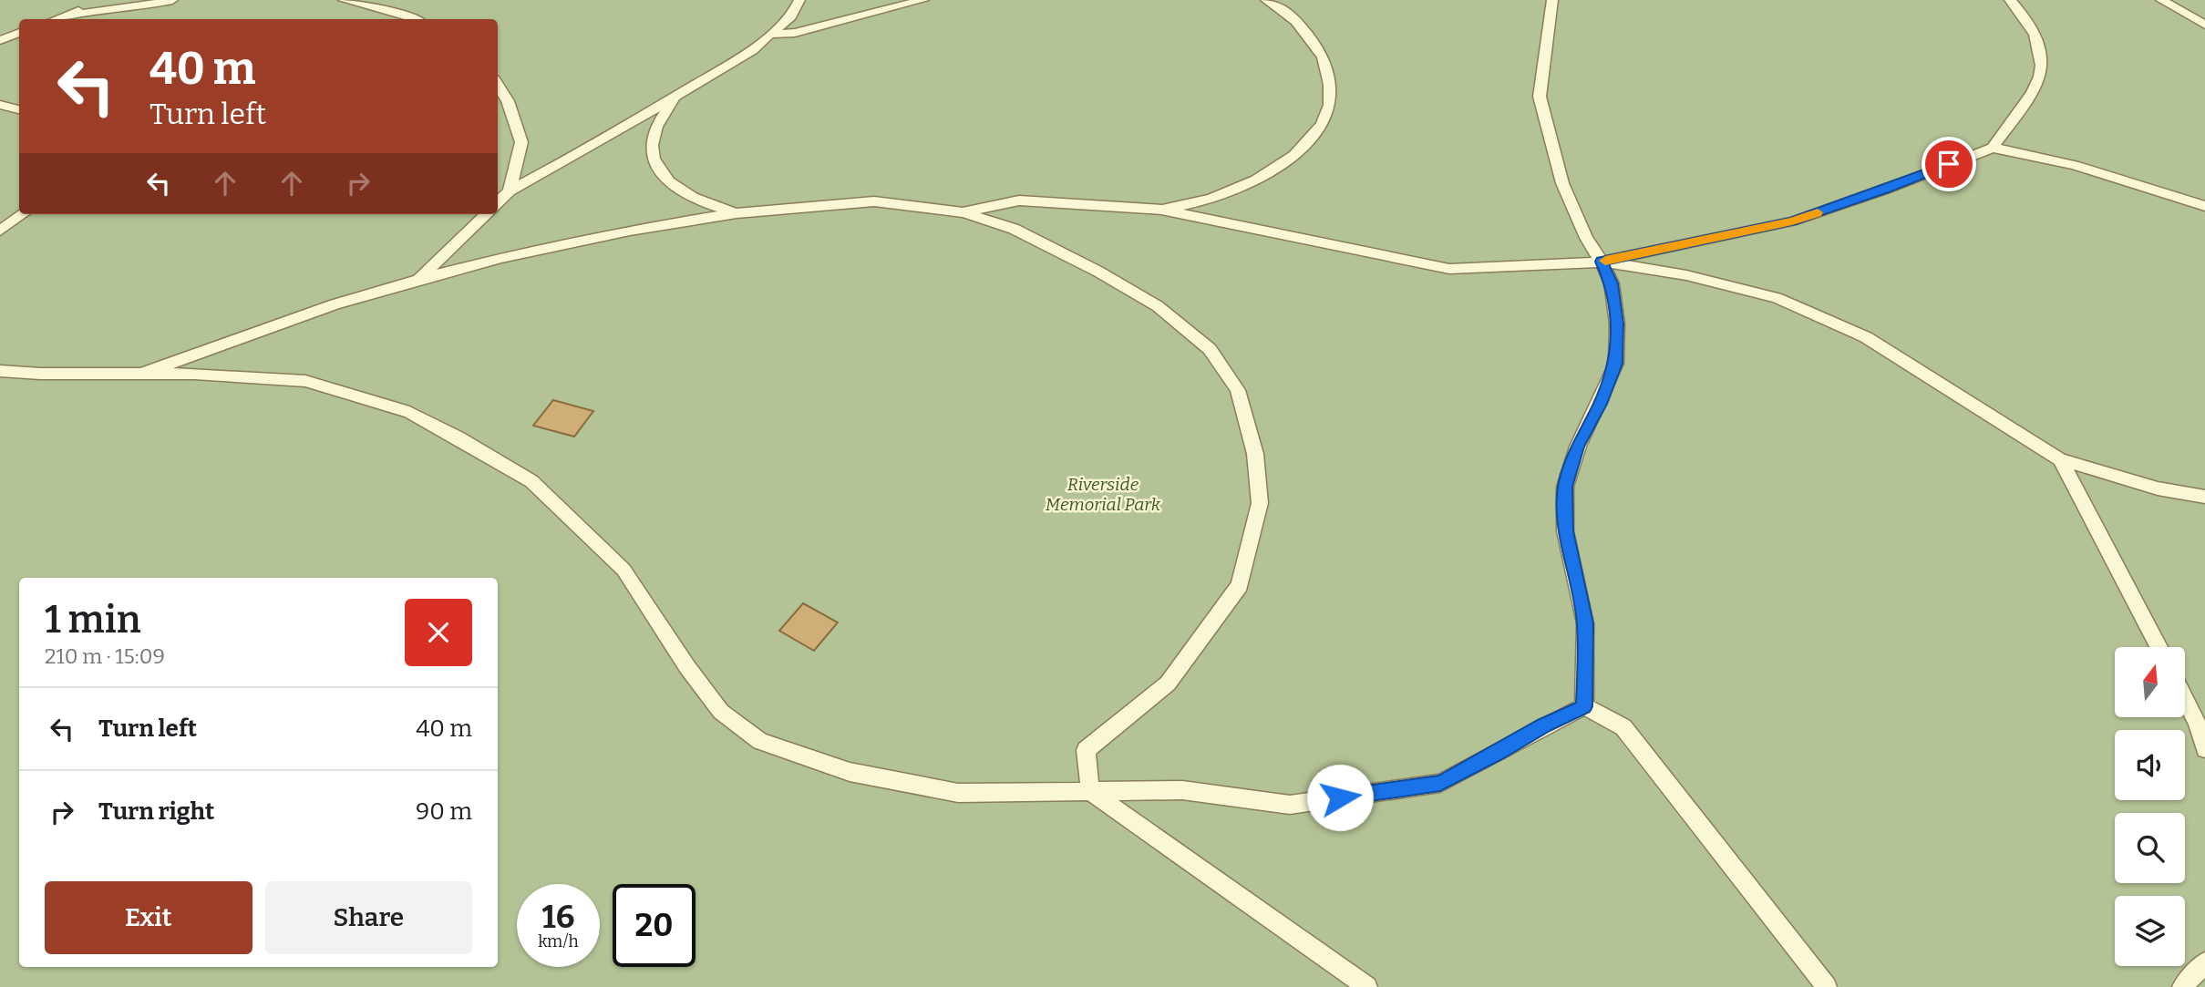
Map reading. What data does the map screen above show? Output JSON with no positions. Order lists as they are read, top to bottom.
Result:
{
  "parks": ["Riverside Memorial Park"],
  "north": "top",
  "page": {
    "turn": ["40 m", "Turn left"],
    "heading": ["1 min", "210 m · 15:09"],
    "list": [
      {
        "name": "Turn left",
        "value": "40 m"
      },
      {
        "name": "Turn right",
        "value": "90 m"
      }
    ],
    "buttons": ["Exit", "Share"],
    "speed": "16 km/h",
    "limit": "20"
  }
}
